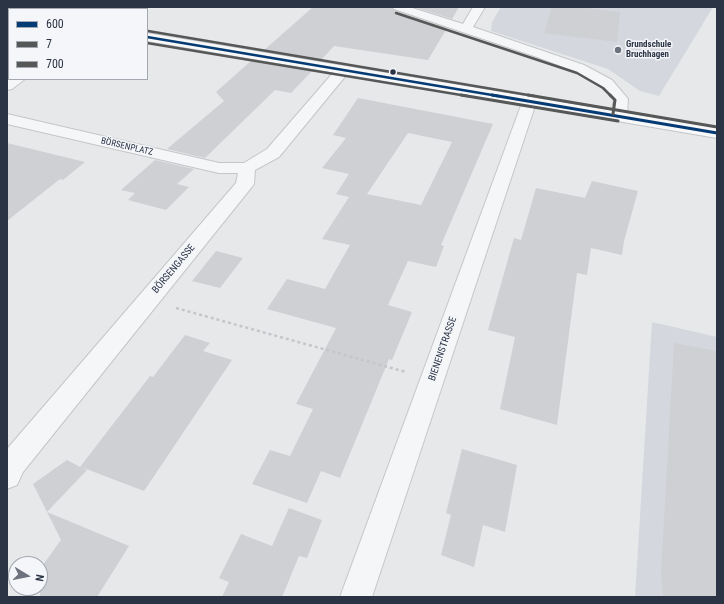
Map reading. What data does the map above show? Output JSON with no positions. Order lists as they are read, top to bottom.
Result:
{
  "streets": {
    "street": ["BÖRSENPLATZ", "BÖRSENGASSE", "BIENENSTRASSE"]
  },
  "crossings": [
    ["BÖRSENPLATZ", "BÖRSENGASSE"]
  ],
  "places": ["Grundschule Bruchhagen"],
  "lines": ["transit line 7", "transit line 700", "transit line 600"],
  "legend": ["600", "7", "700"],
  "north": "right"
}
